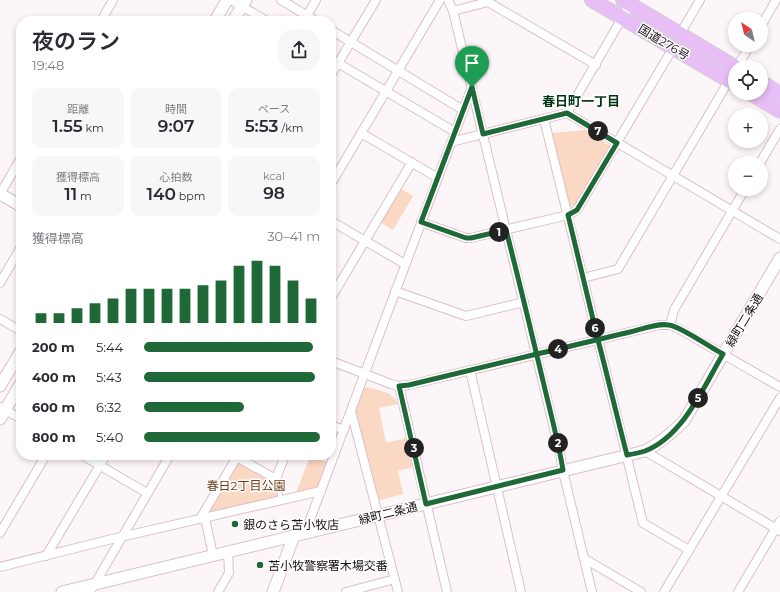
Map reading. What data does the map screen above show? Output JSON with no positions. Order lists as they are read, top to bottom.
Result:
{
  "streets": {
    "highway": ["国道276号"],
    "street": ["緑町二条通"]
  },
  "districts": ["春日町一丁目"],
  "parks": ["春日2丁目公園"],
  "places": ["銀のさら苫小牧店", "苫小牧警察署木場交番"],
  "north": "top left",
  "page": {
    "map_buttons": ["+", "−"],
    "heading": ["夜のラン", "19:48"],
    "stats": [
      ["距離", "1.55 km"],
      ["時間", "9:07"],
      ["ペース", "5:53 /km"],
      ["獲得標高", "11 m"],
      ["心拍数", "140 bpm"],
      ["kcal", "98"]
    ],
    "pins": [
      "7",
      "1",
      "6",
      "4",
      "5",
      "2",
      "3"
    ],
    "chart": ["獲得標高", "30–41 m"],
    "list": [
      {
        "name": "200 m",
        "note": "5:44"
      },
      {
        "name": "400 m",
        "note": "5:43"
      },
      {
        "name": "600 m",
        "note": "6:32"
      },
      {
        "name": "800 m",
        "note": "5:40"
      }
    ]
  }
}
